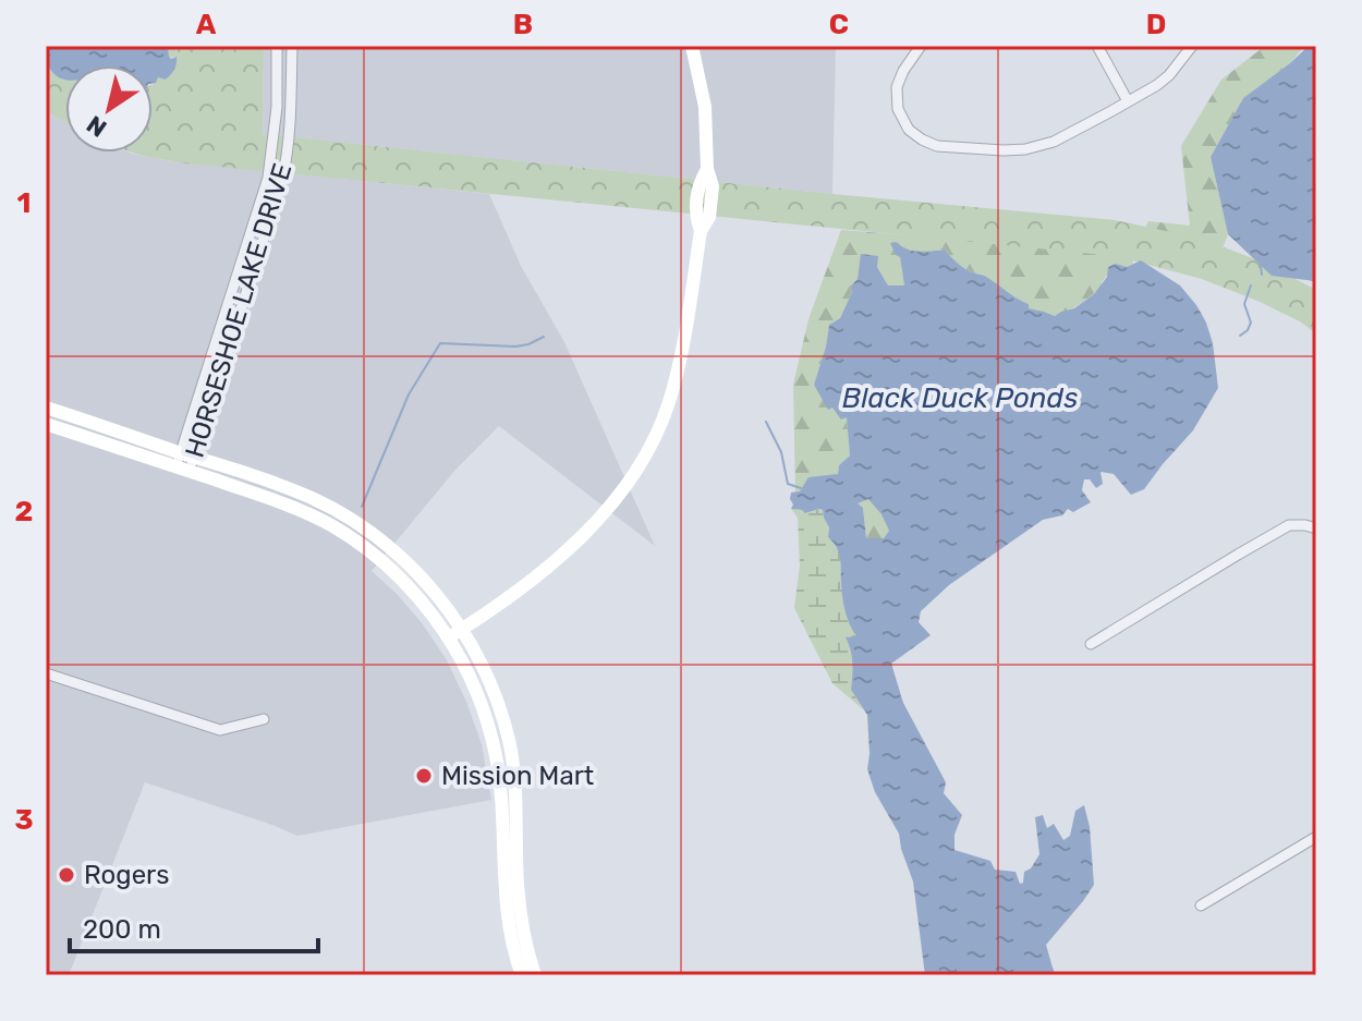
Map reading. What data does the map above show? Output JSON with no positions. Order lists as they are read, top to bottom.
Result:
{
  "streets": {
    "street": ["HORSESHOE LAKE DRIVE"]
  },
  "water": ["Black Duck Ponds"],
  "places": ["Mission Mart", "Rogers"],
  "scale_bar": "200 m",
  "north": "bottom left",
  "grid": {
    "columns": [
      "A",
      "B",
      "C",
      "D"
    ],
    "rows": ["1", "2", "3"]
  }
}
